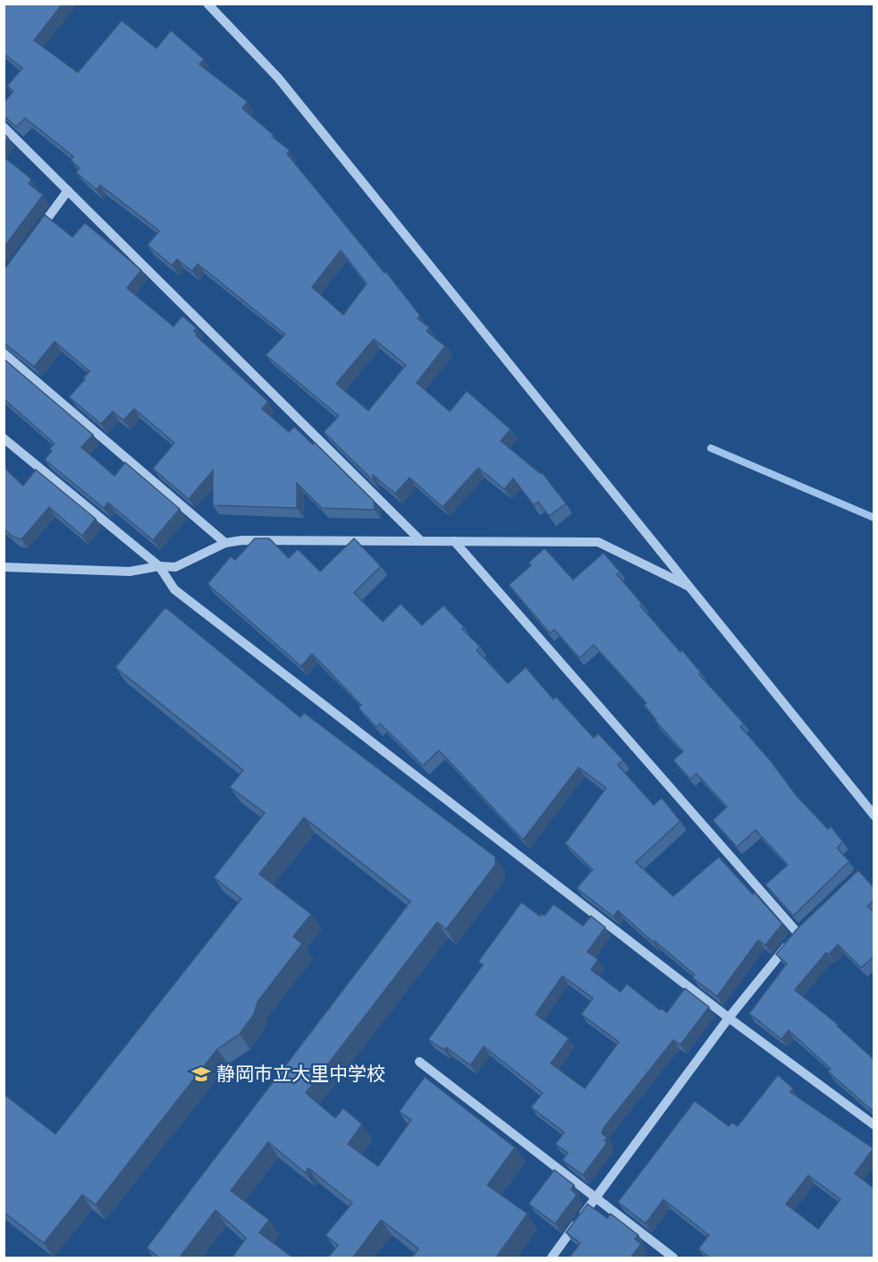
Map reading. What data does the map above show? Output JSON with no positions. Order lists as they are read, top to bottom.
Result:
{
  "places": {
    "school or university": ["静岡市立大里中学校"]
  }
}
